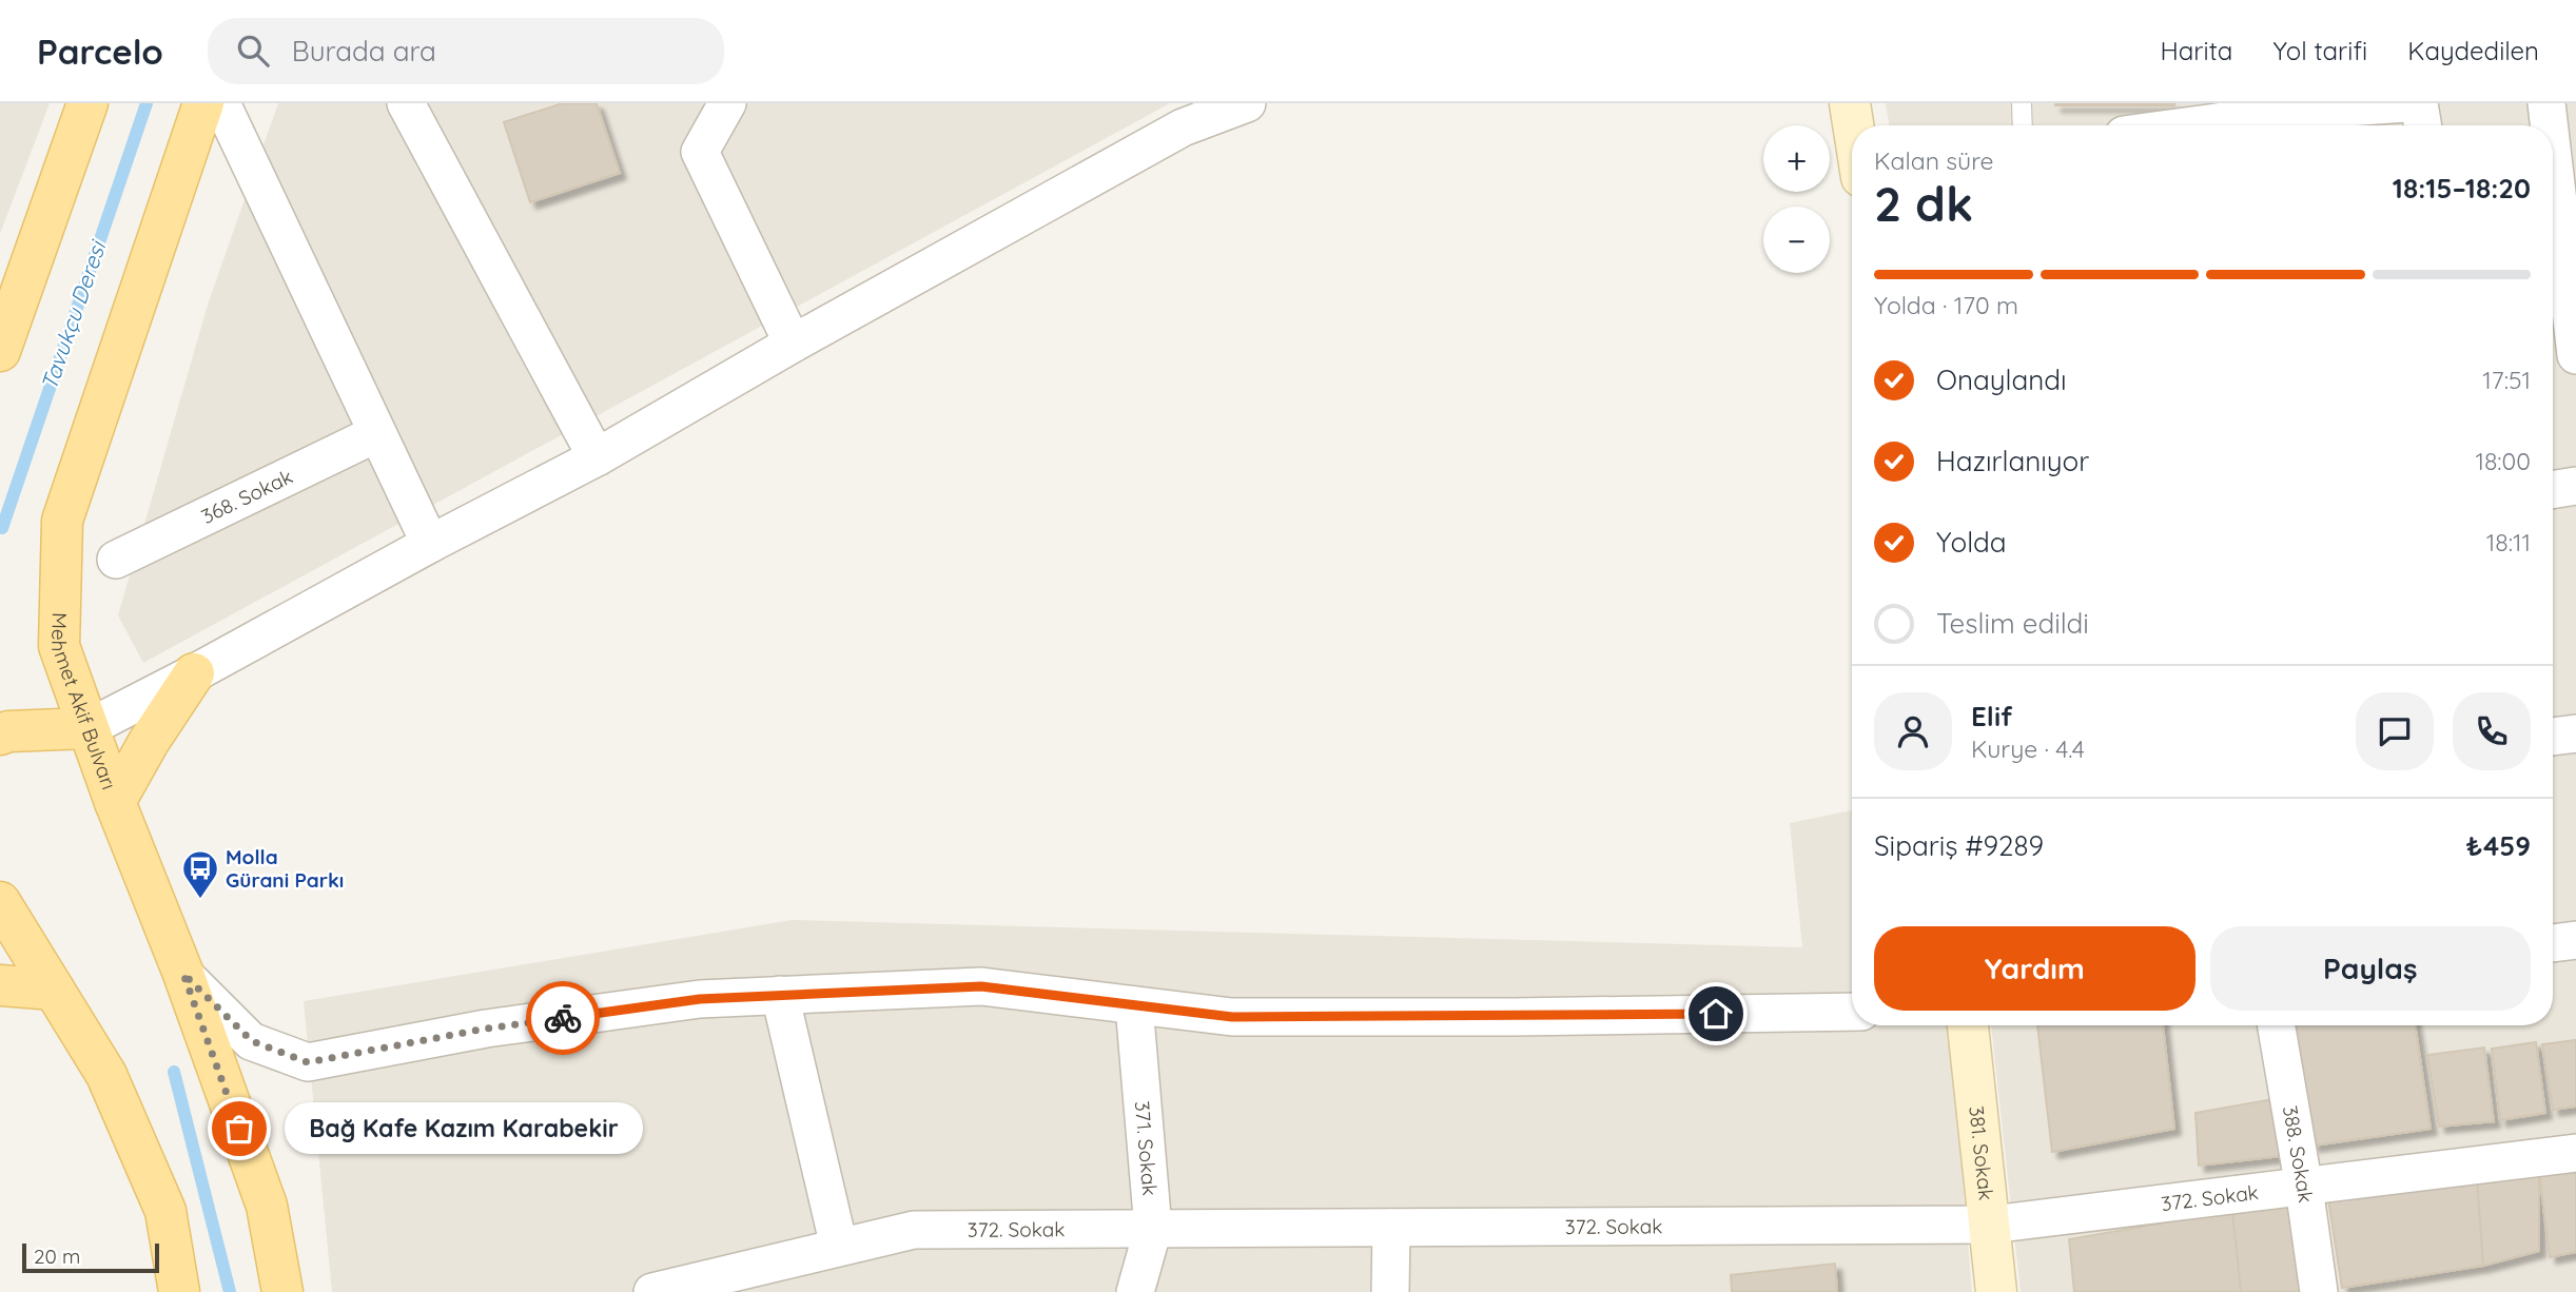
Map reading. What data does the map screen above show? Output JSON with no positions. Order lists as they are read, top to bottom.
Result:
{
  "streets": {
    "main road": ["Mehmet Akif Bulvarı"],
    "street": [
      "368. Sokak",
      "371. Sokak",
      "381. Sokak",
      "388. Sokak",
      "372. Sokak"
    ]
  },
  "crossings": [
    ["371. Sokak", "372. Sokak"],
    ["381. Sokak", "372. Sokak"],
    ["388. Sokak", "372. Sokak"]
  ],
  "water": ["Tavukçu Deresi"],
  "places": {
    "bus stop": ["Molla Gürani Parkı"],
    "other": ["Bağ Kafe Kazım Karabekir"]
  },
  "scale_bar": "20 m",
  "page": {
    "header": "Parcelo",
    "search": "Burada ara",
    "nav": ["Harita", "Yol tarifi", "Kaydedilen"],
    "map_buttons": ["+", "−"],
    "heading": ["2 dk", "Kalan süre", "18:15–18:20"],
    "panel": [
      "Elif",
      "Kurye · 4.4",
      "Sipariş #9289",
      "₺459"
    ],
    "bar": "Yolda · 170 m",
    "list": [
      ["Onaylandı", "17:51"],
      ["Hazırlanıyor", "18:00"],
      ["Yolda", "18:11"],
      "Teslim edildi"
    ],
    "buttons": ["Yardım", "Paylaş"],
    "bubble": "Bağ Kafe Kazım Karabekir",
    "scale": "20 m"
  }
}
